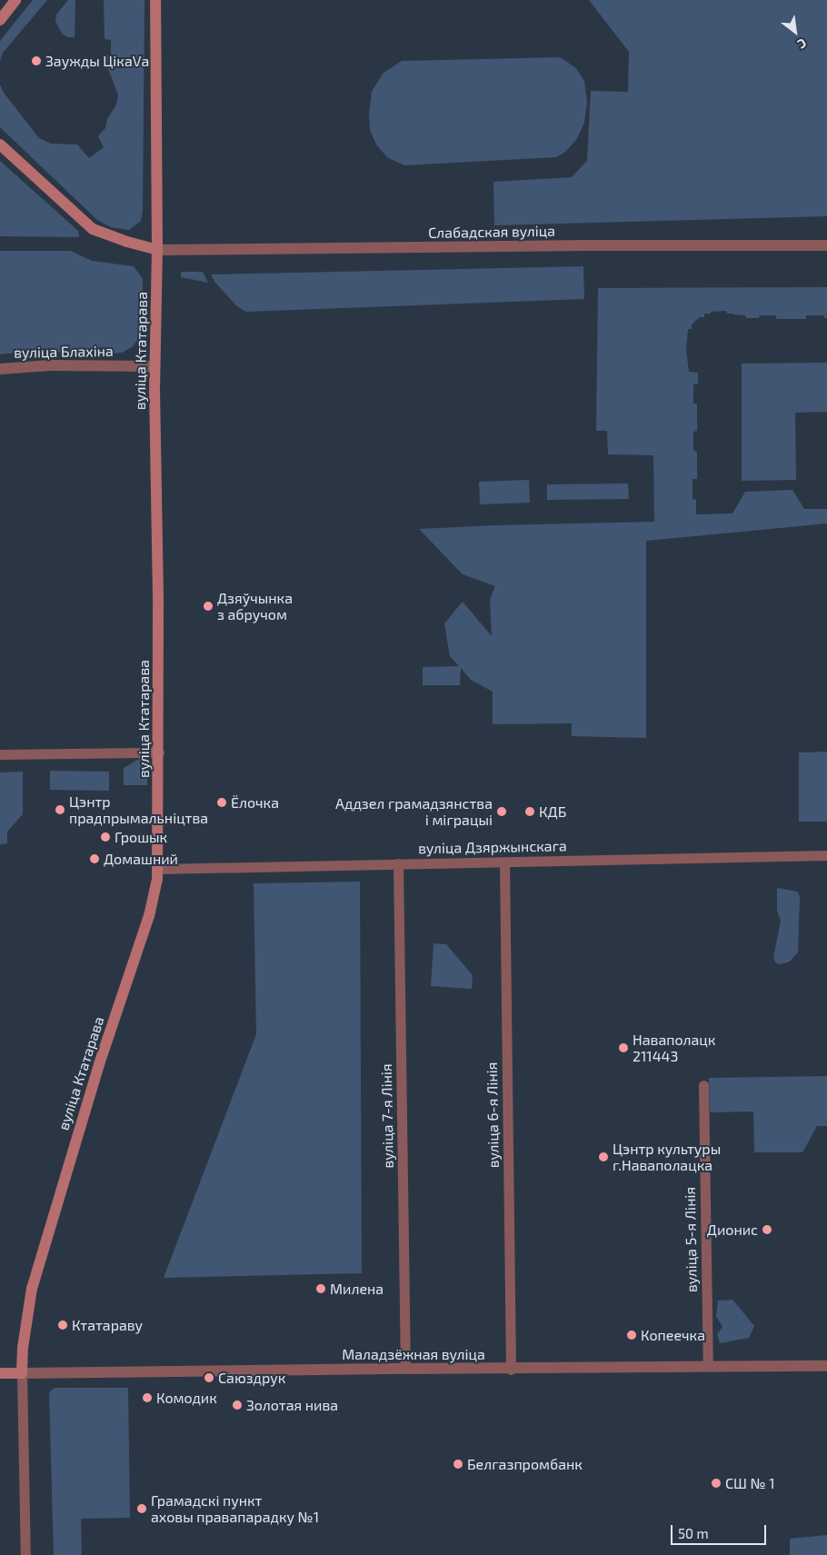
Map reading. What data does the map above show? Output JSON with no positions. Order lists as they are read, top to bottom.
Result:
{
  "streets": {
    "main road": ["вуліца Ктатарава", "Маладзёжная вуліца"],
    "street": [
      "Слабадская вуліца",
      "вуліца Блахіна",
      "вуліца Дзяржынскага",
      "вуліца 6-я Лінія",
      "вуліца 7-я Лінія",
      "вуліца 5-я Лінія"
    ]
  },
  "crossings": [
    ["Слабадская вуліца", "вуліца Ктатарава"],
    ["вуліца Ктатарава", "вуліца Блахіна"],
    ["вуліца Ктатарава", "вуліца Дзяржынскага"],
    ["вуліца Ктатарава", "Маладзёжная вуліца"],
    ["вуліца Дзяржынскага", "вуліца 6-я Лінія"],
    ["вуліца Дзяржынскага", "вуліца 7-я Лінія"],
    ["вуліца 6-я Лінія", "Маладзёжная вуліца"],
    ["вуліца 7-я Лінія", "Маладзёжная вуліца"],
    ["вуліца 5-я Лінія", "Маладзёжная вуліца"]
  ],
  "places": [
    "Заужды ЦікаVа",
    "Дзяўчынка з абручом",
    "Ёлочка",
    "Цэнтр прадпрымальніцтва",
    "Аддзел грамадзянства і міграцыі",
    "КДБ",
    "Грошык",
    "Домашний",
    "Наваполацк 211443",
    "Цэнтр культуры г.Наваполацка",
    "Дионис",
    "Милена",
    "Ктатараву",
    "Копеечка",
    "Саюздрук",
    "Комодик",
    "Золотая нива",
    "Белгазпромбанк",
    "СШ № 1",
    "Грамадскі пункт аховы правапарадку №1"
  ],
  "scale_bar": "50 m",
  "north": "bottom right"
}
